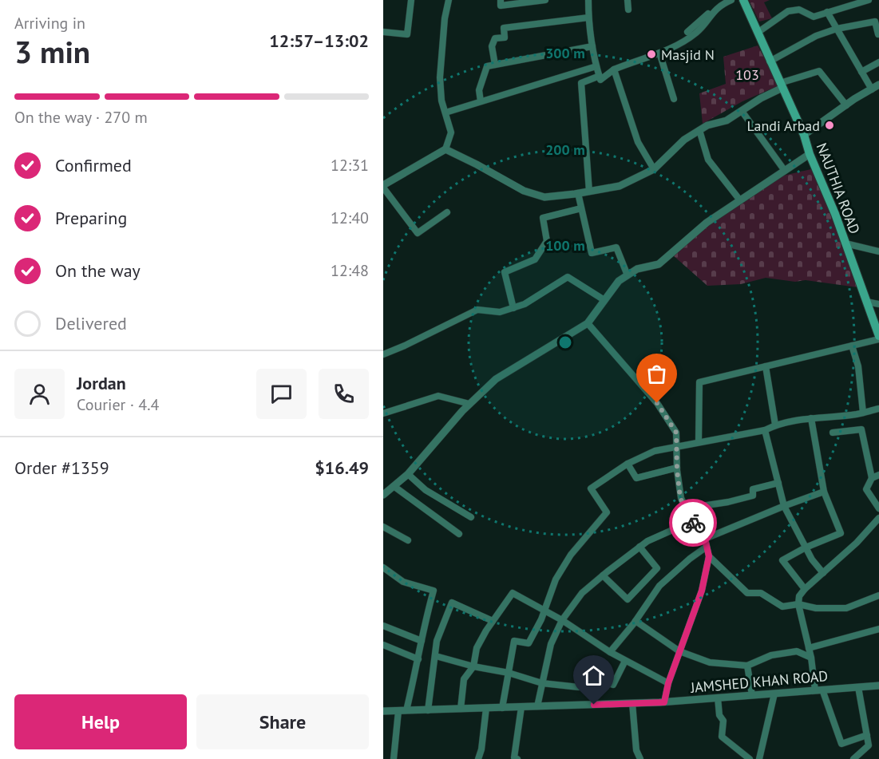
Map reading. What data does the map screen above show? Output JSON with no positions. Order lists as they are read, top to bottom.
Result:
{
  "streets": {
    "main road": ["NAUTHIA ROAD"],
    "street": ["JAMSHED KHAN ROAD"]
  },
  "parks": ["103"],
  "places": ["Masjid N", "Landi Arbad"],
  "page": {
    "heading": ["3 min", "Arriving in", "12:57–13:02"],
    "panel": [
      "Jordan",
      "Courier · 4.4",
      "Order #1359",
      "$16.49"
    ],
    "bar": "On the way · 270 m",
    "list": [
      ["Confirmed", "12:31"],
      ["Preparing", "12:40"],
      ["On the way", "12:48"],
      "Delivered"
    ],
    "buttons": ["Help", "Share"]
  },
  "rings": ["300 m", "200 m", "100 m"]
}
